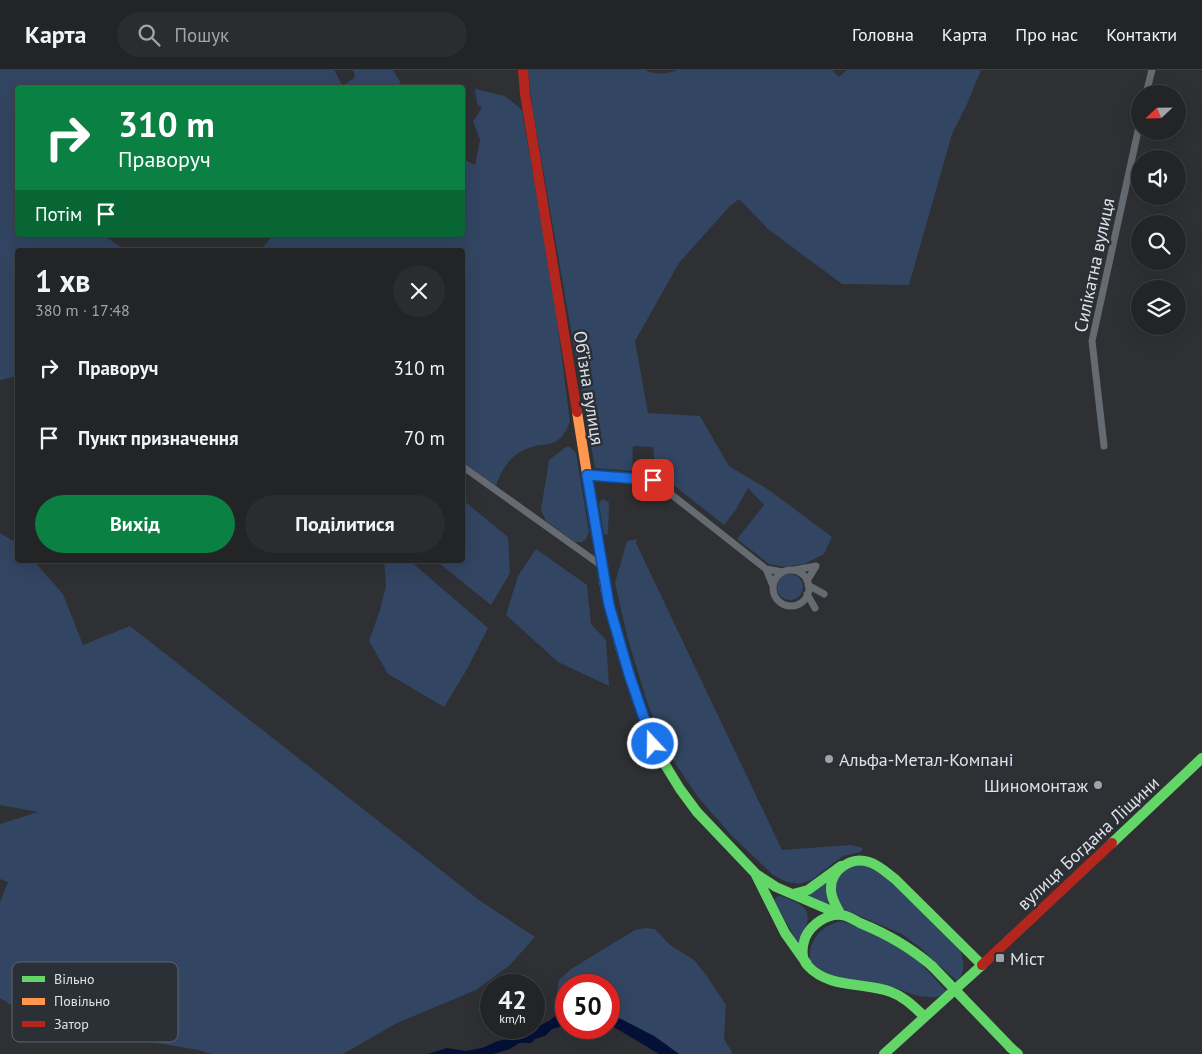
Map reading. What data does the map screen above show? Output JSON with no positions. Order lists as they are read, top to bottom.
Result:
{
  "streets": {
    "main road": ["Об’їзна вулиця", "вулиця Богдана Ліщини"],
    "street": ["Силікатна вулиця"]
  },
  "places": {
    "other": ["Альфа-Метал-Компані", "Шиномонтаж"],
    "transit": ["Міст"]
  },
  "legend": ["Вільно", "Повільно", "Затор"],
  "north": "left",
  "page": {
    "header": "Карта",
    "search": "Пошук",
    "nav": [
      "Головна",
      "Карта",
      "Про нас",
      "Контакти"
    ],
    "turn": ["310 m", "Праворуч"],
    "then": "Потім",
    "heading": ["1 хв", "380 m · 17:48"],
    "list": [
      {
        "name": "Праворуч",
        "value": "310 m"
      },
      {
        "name": "Пункт призначення",
        "value": "70 m"
      }
    ],
    "buttons": ["Вихід", "Поділитися"],
    "speed": "42 km/h",
    "limit": "50"
  }
}
